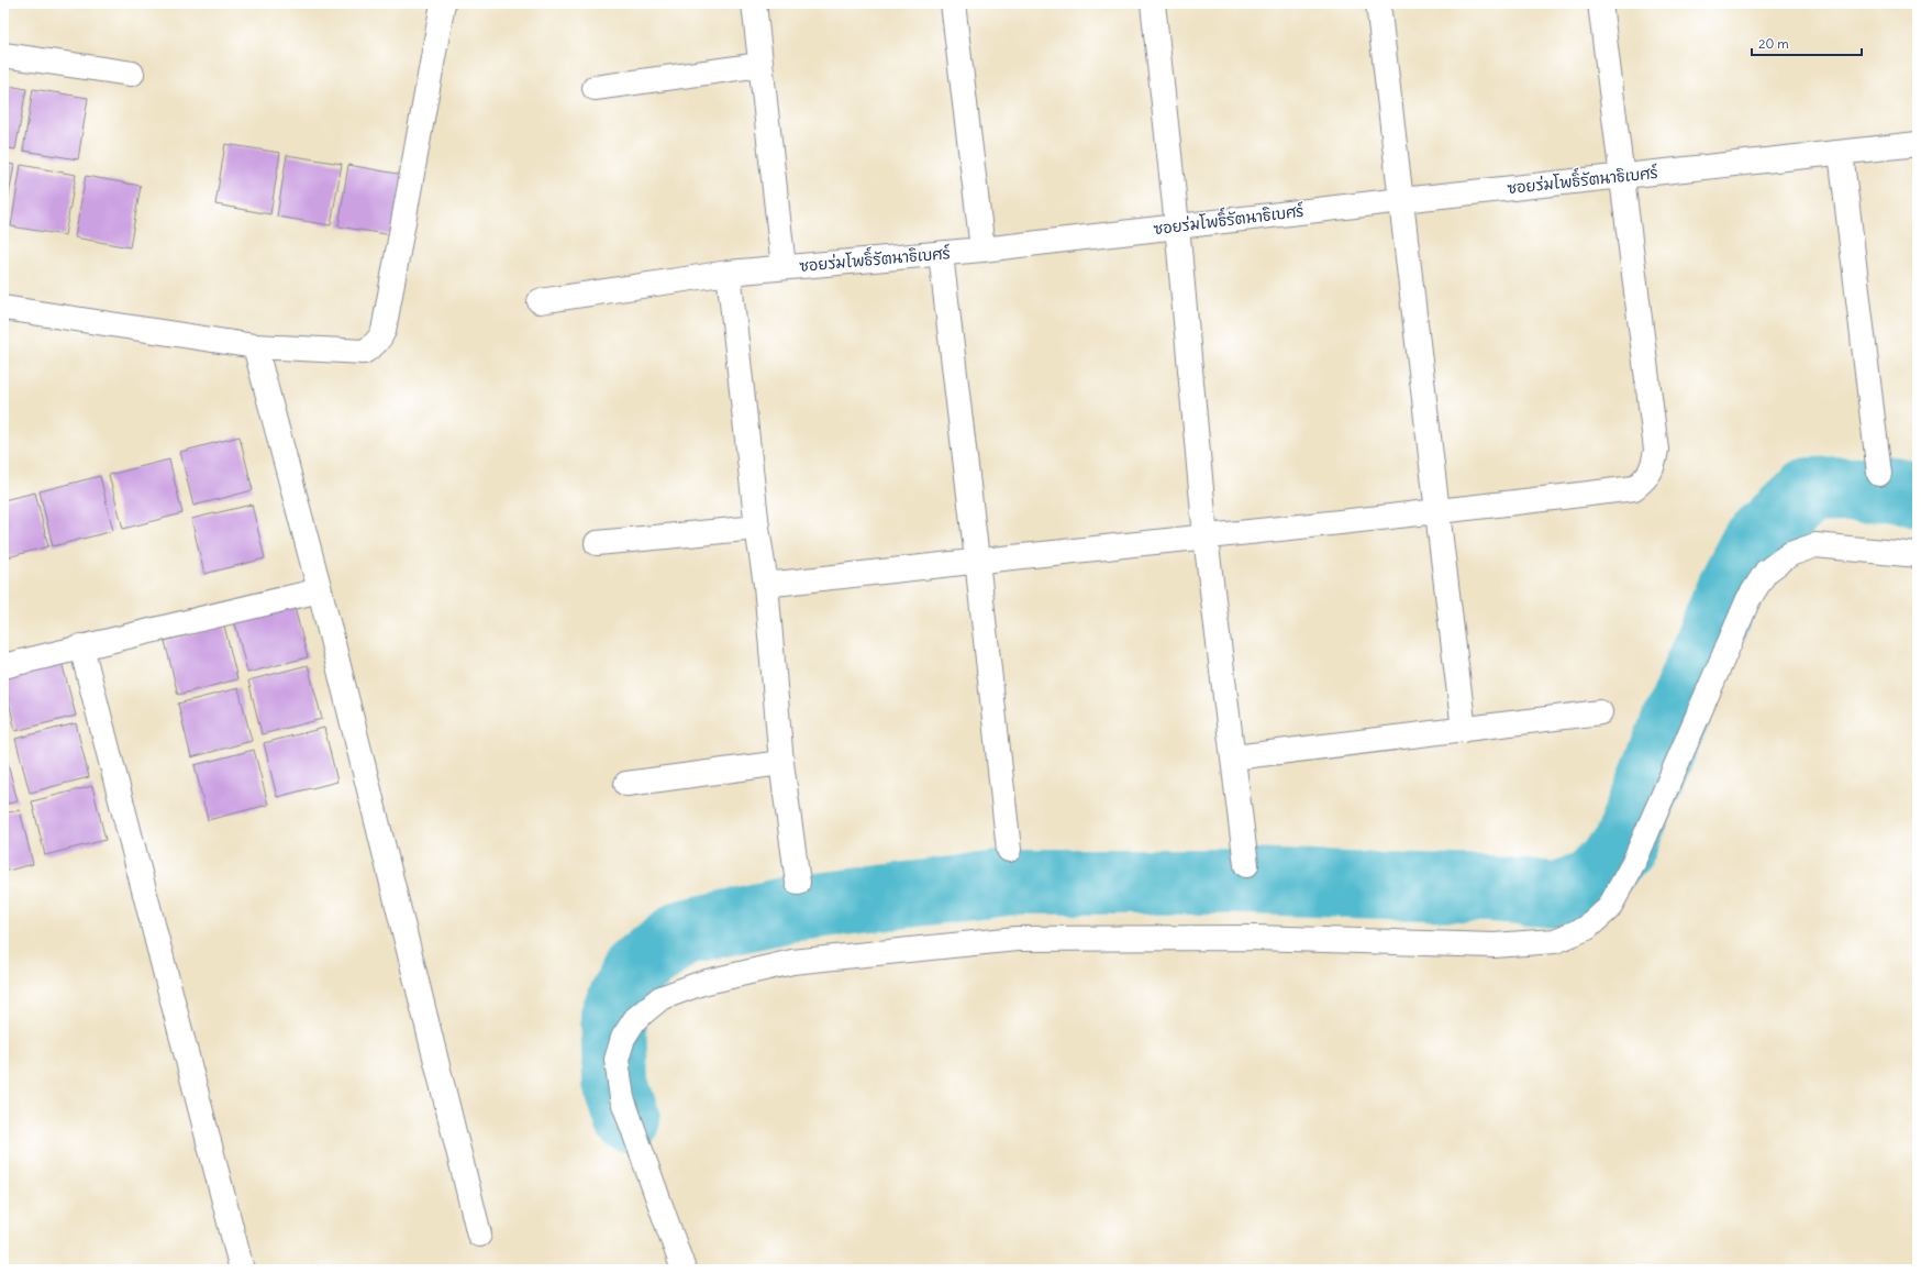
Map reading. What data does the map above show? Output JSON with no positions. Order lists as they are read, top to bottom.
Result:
{
  "streets": {
    "street": ["ซอยร่มโพธิ์รัตนาธิเบศร์"]
  },
  "scale_bar": "20 m"
}
